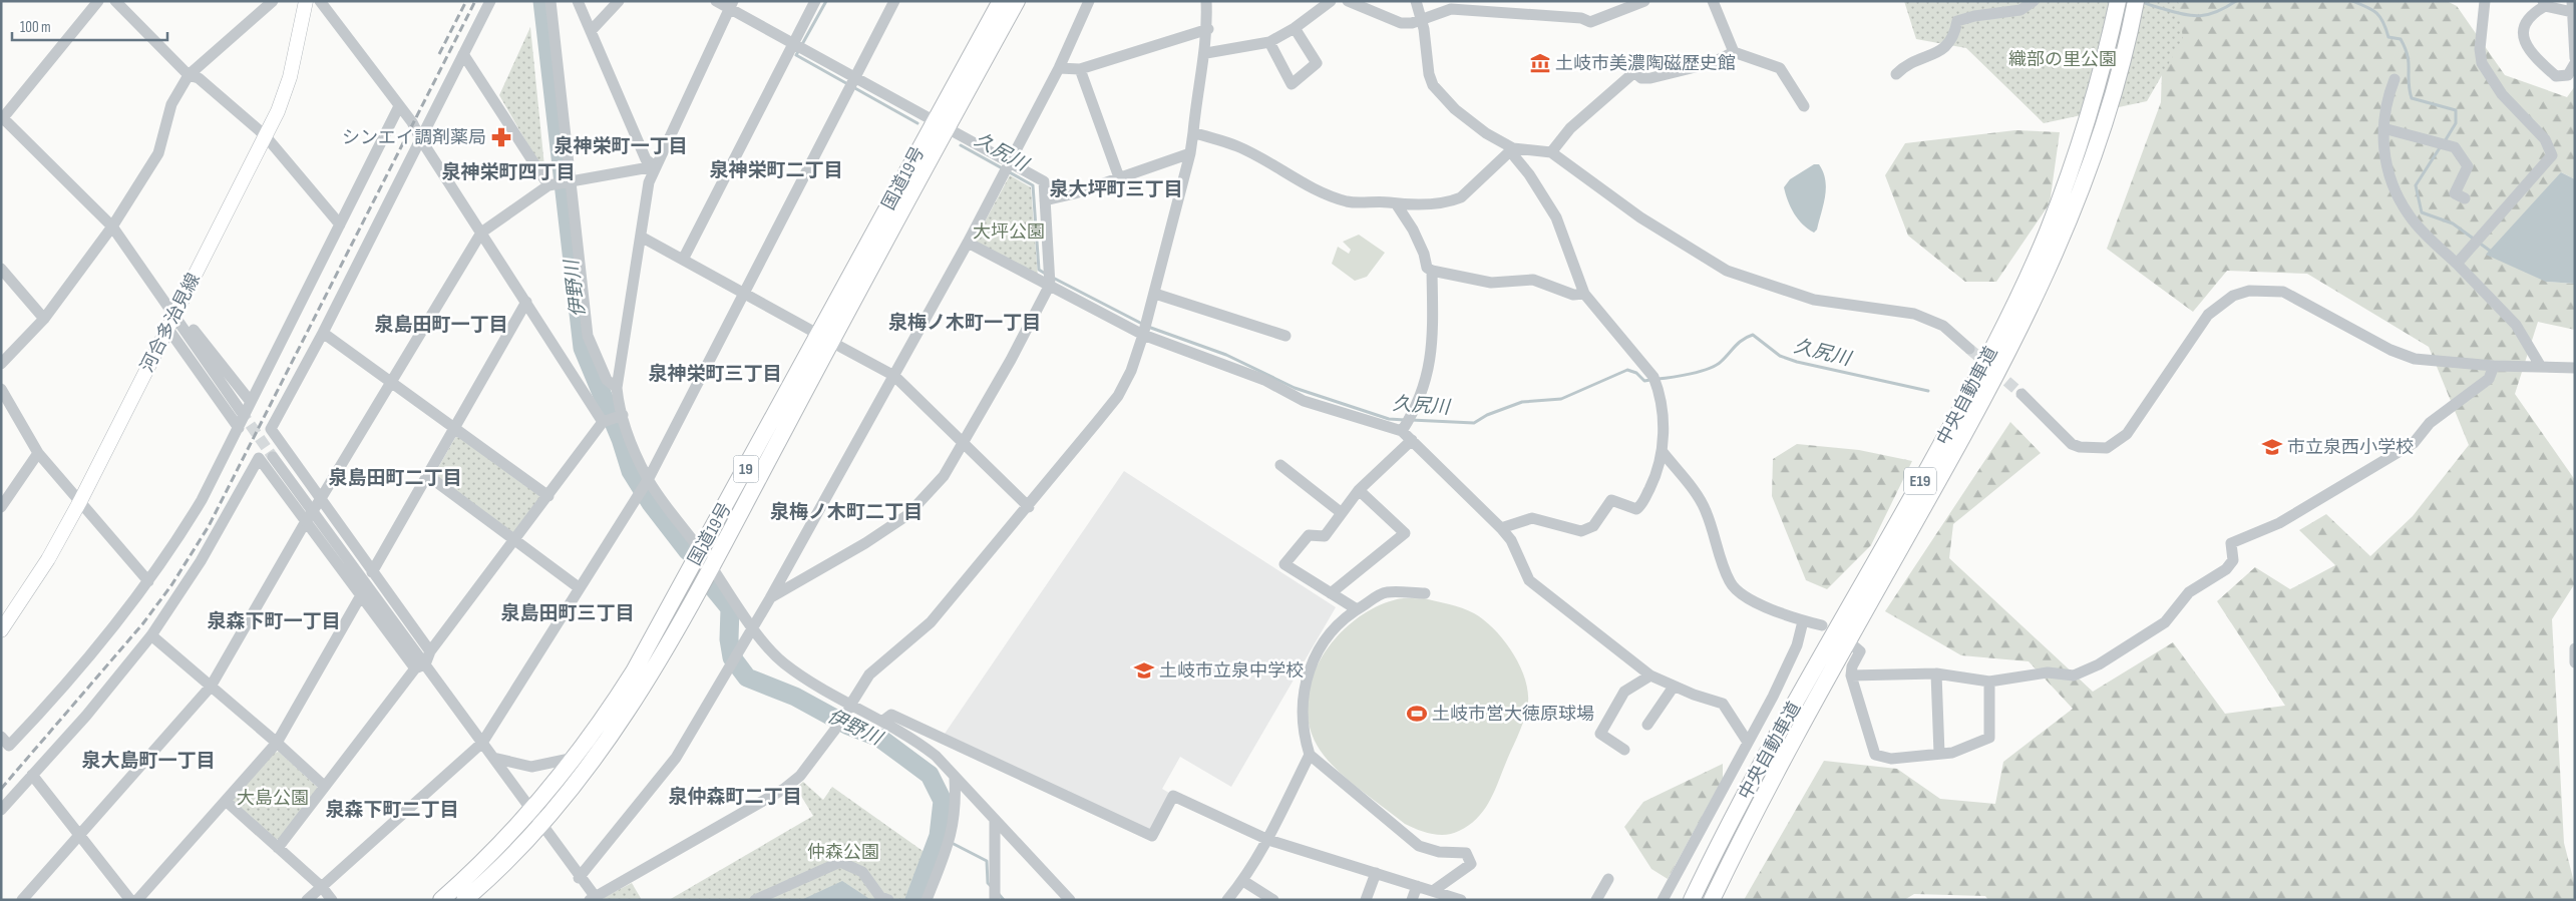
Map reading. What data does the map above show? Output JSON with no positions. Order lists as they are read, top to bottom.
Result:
{
  "streets": {
    "highway": [
      "国道19号",
      "中央自動車道",
      "19",
      "E19"
    ],
    "main road": ["河合多治見線"]
  },
  "districts": [
    "泉神栄町一丁目",
    "泉神栄町二丁目",
    "泉神栄町四丁目",
    "泉大坪町三丁目",
    "泉梅ノ木町一丁目",
    "泉島田町一丁目",
    "泉神栄町三丁目",
    "泉島田町二丁目",
    "泉梅ノ木町二丁目",
    "泉島田町三丁目",
    "泉森下町一丁目",
    "泉大島町一丁目",
    "泉仲森町二丁目",
    "泉森下町二丁目"
  ],
  "water": ["久尻川", "伊野川"],
  "parks": [
    "織部の里公園",
    "大坪公園",
    "大島公園",
    "仲森公園"
  ],
  "places": {
    "museum": ["土岐市美濃陶磁歴史館"],
    "pharmacy": ["シンエイ調剤薬局"],
    "school or university": ["市立泉西小学校", "土岐市立泉中学校"],
    "sports": ["土岐市営大徳原球場"]
  },
  "scale_bar": "100 m"
}
